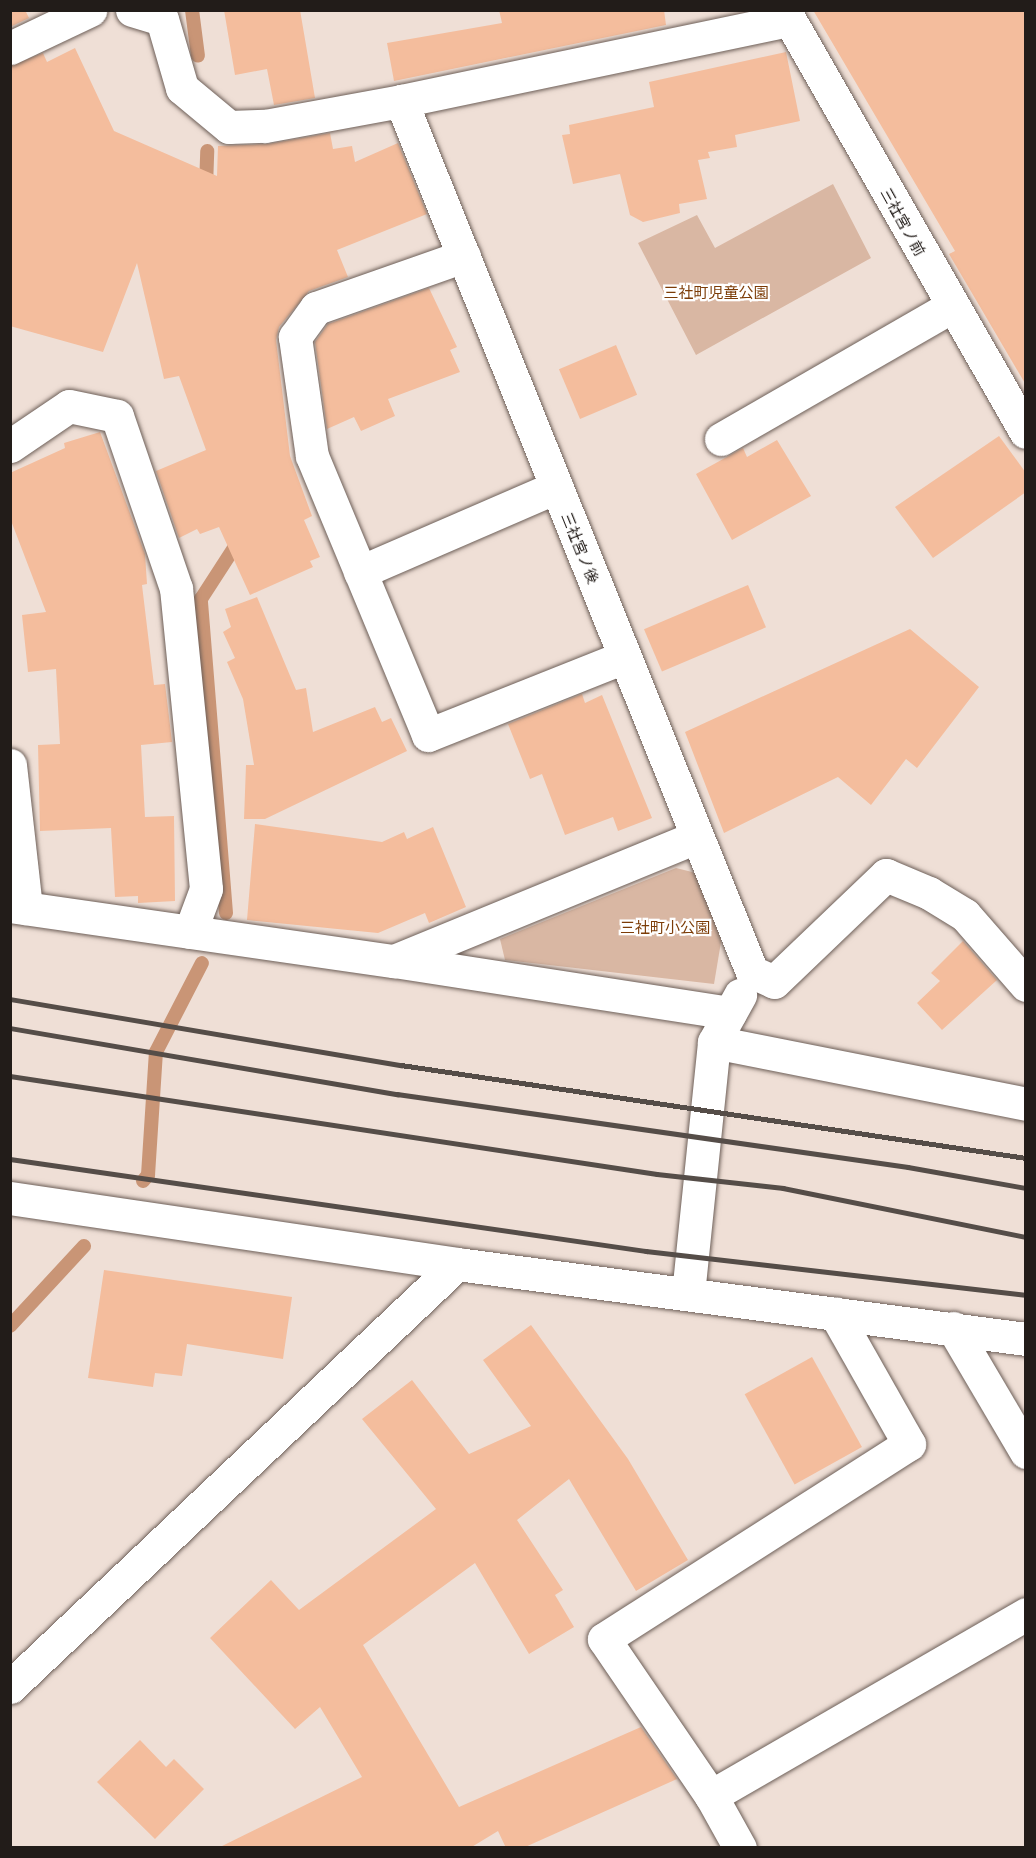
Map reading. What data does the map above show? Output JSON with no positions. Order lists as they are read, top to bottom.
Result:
{
  "streets": {
    "street": ["三社宮ノ前", "三社宮ノ後"]
  },
  "parks": ["三社町児童公園", "三社町小公園"]
}
